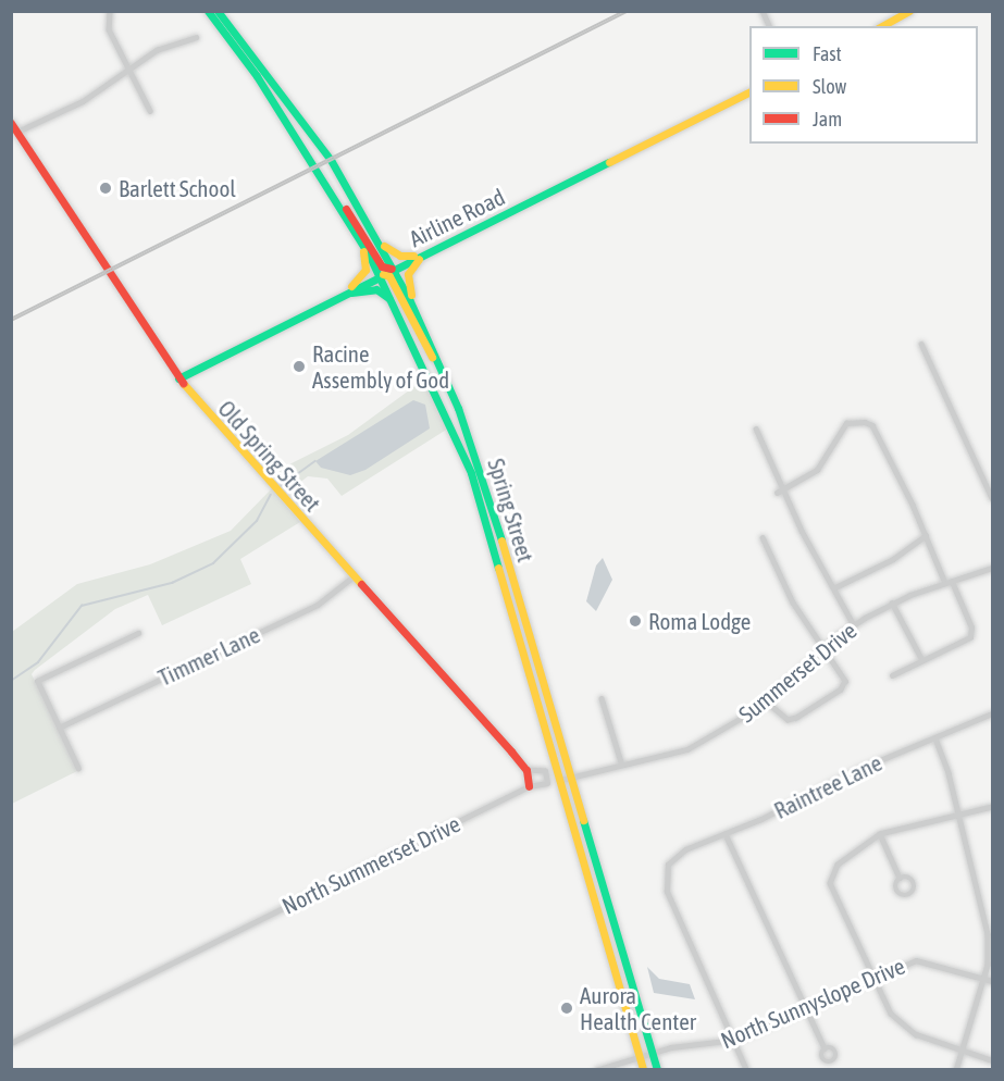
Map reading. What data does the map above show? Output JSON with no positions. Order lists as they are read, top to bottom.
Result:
{
  "streets": {
    "main road": ["Airline Road", "Old Spring Street", "Spring Street"],
    "street": [
      "Timmer Lane",
      "Summerset Drive",
      "Raintree Lane",
      "North Summerset Drive",
      "North Sunnyslope Drive"
    ]
  },
  "crossings": [
    ["Airline Road", "Old Spring Street"],
    ["Airline Road", "Spring Street"],
    ["Old Spring Street", "Timmer Lane"],
    ["Old Spring Street", "North Summerset Drive"],
    ["Spring Street", "Summerset Drive"],
    ["Spring Street", "North Sunnyslope Drive"],
    ["Raintree Lane", "North Sunnyslope Drive"]
  ],
  "places": [
    "Barlett School",
    "Racine Assembly of God",
    "Roma Lodge",
    "Aurora Health Center"
  ],
  "legend": ["Fast", "Slow", "Jam"]
}
